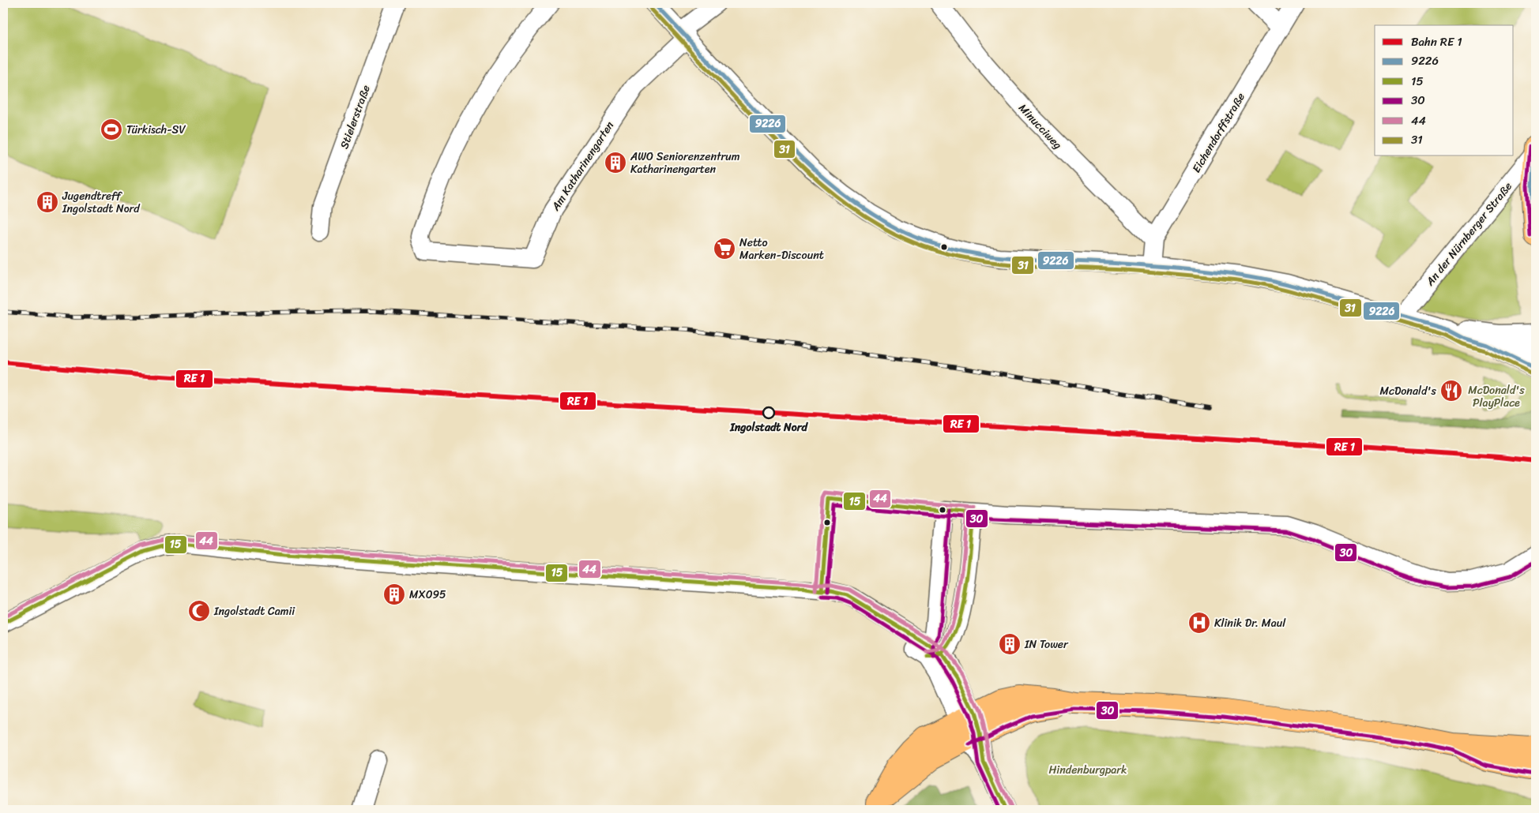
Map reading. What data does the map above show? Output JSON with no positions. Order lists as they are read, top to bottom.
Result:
{
  "streets": {
    "street": [
      "Stielerstraße",
      "Minucciweg",
      "Eichendorffstraße",
      "Am Katharinengarten",
      "An der Nürnberger Straße"
    ]
  },
  "crossings": [
    ["Minucciweg", "Eichendorffstraße"]
  ],
  "parks": ["McDonald's PlayPlace", "Hindenburgpark"],
  "places": {
    "sports": ["Türkisch-SV"],
    "building": [
      "AWO Seniorenzentrum Katharinengarten",
      "Jugendtreff Ingolstadt Nord",
      "MX095",
      "IN Tower"
    ],
    "supermarket": ["Netto Marken-Discount"],
    "restaurant": ["McDonald's"],
    "other": ["Ingolstadt Nord"],
    "mosque": ["Ingolstadt Camii"],
    "hospital": ["Klinik Dr. Maul"]
  },
  "lines": [
    "transit line 9226",
    "transit line 31",
    "transit line 30",
    "transit line 44",
    "transit line 15"
  ],
  "legend": [
    "Bahn RE 1",
    "9226",
    "15",
    "30",
    "44",
    "31"
  ]
}
